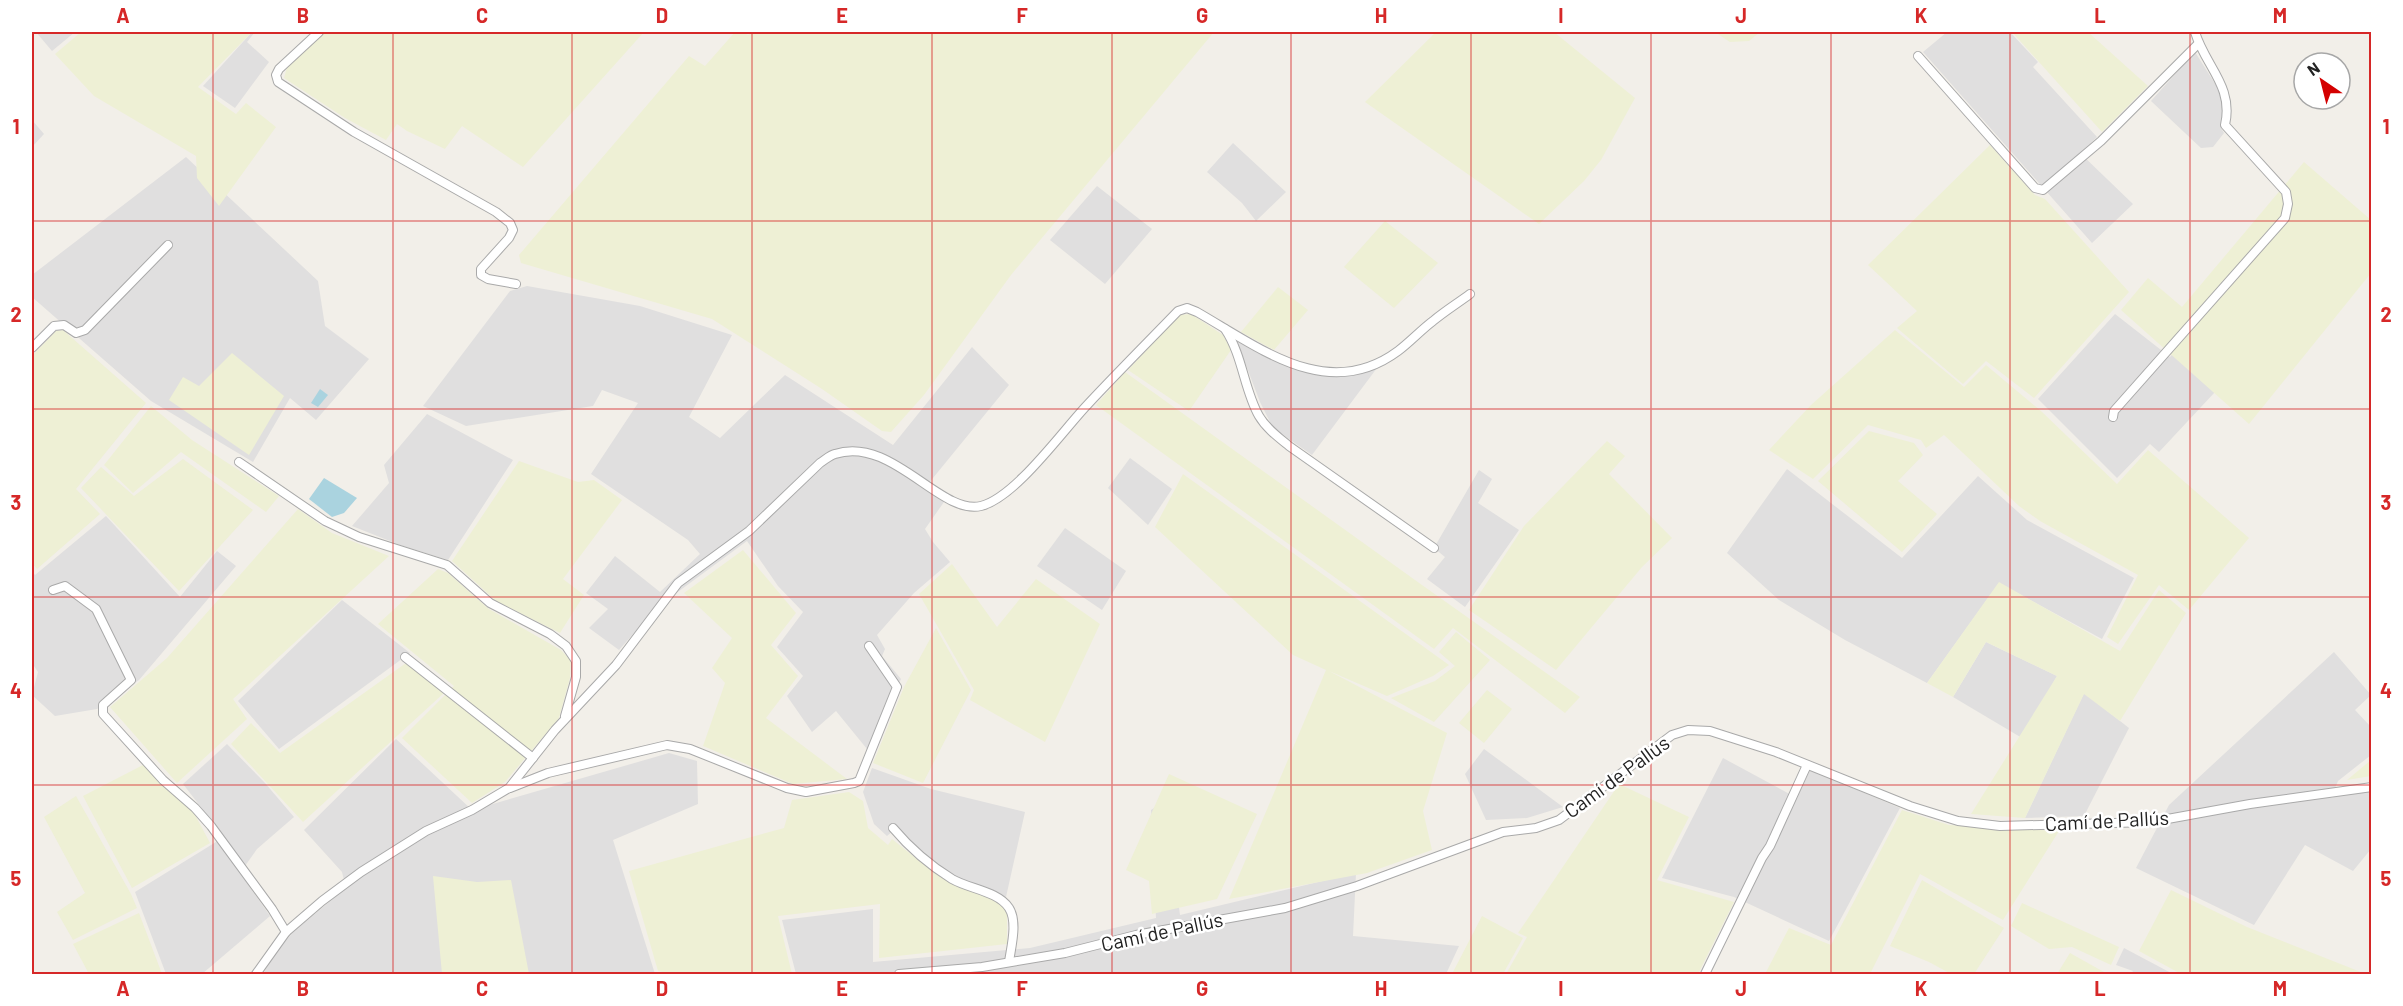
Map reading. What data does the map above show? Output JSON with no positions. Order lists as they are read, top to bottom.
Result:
{
  "streets": {
    "street": ["Camí de Pallús"]
  },
  "north": "top left",
  "grid": {
    "columns": [
      "A",
      "B",
      "C",
      "D",
      "E",
      "F",
      "G",
      "H",
      "I",
      "J",
      "K",
      "L",
      "M"
    ],
    "rows": [
      "1",
      "2",
      "3",
      "4",
      "5"
    ]
  }
}
